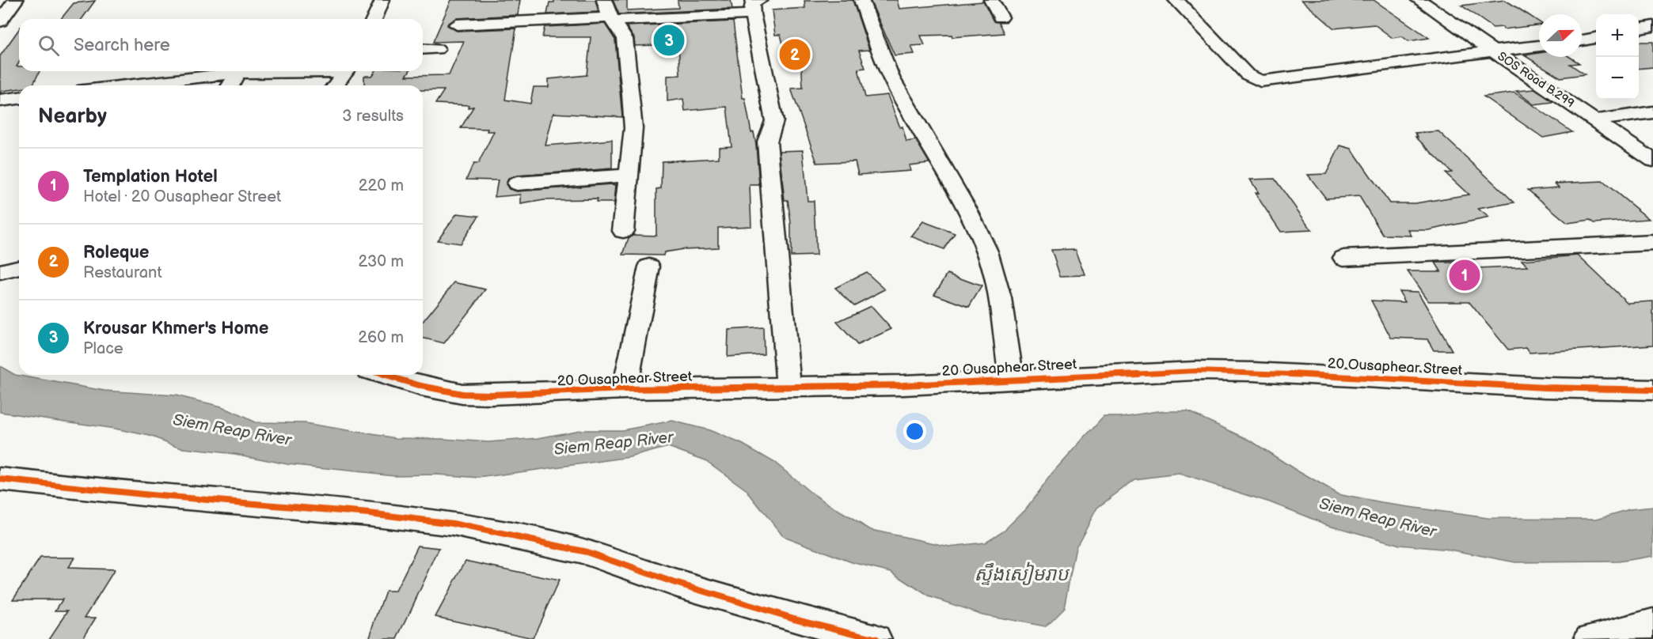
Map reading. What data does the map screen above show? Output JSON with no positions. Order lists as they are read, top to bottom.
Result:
{
  "streets": {
    "street": ["SOS Road B.299", "20 Ousaphear Street"]
  },
  "water": ["Siem Reap River", "ស្ទឹងសៀមរាប"],
  "north": "right",
  "page": {
    "map_buttons": ["+", "−"],
    "search": "Search here",
    "pins": ["3", "2", "1"],
    "heading": ["Nearby", "3 results"],
    "list": [
      {
        "mark": "1",
        "name": "Templation Hotel",
        "note": "Hotel · 20 Ousaphear Street",
        "value": "220 m"
      },
      {
        "mark": "2",
        "name": "Roleque",
        "note": "Restaurant",
        "value": "230 m"
      },
      {
        "mark": "3",
        "name": "Krousar Khmer's Home",
        "note": "Place",
        "value": "260 m"
      }
    ]
  }
}
